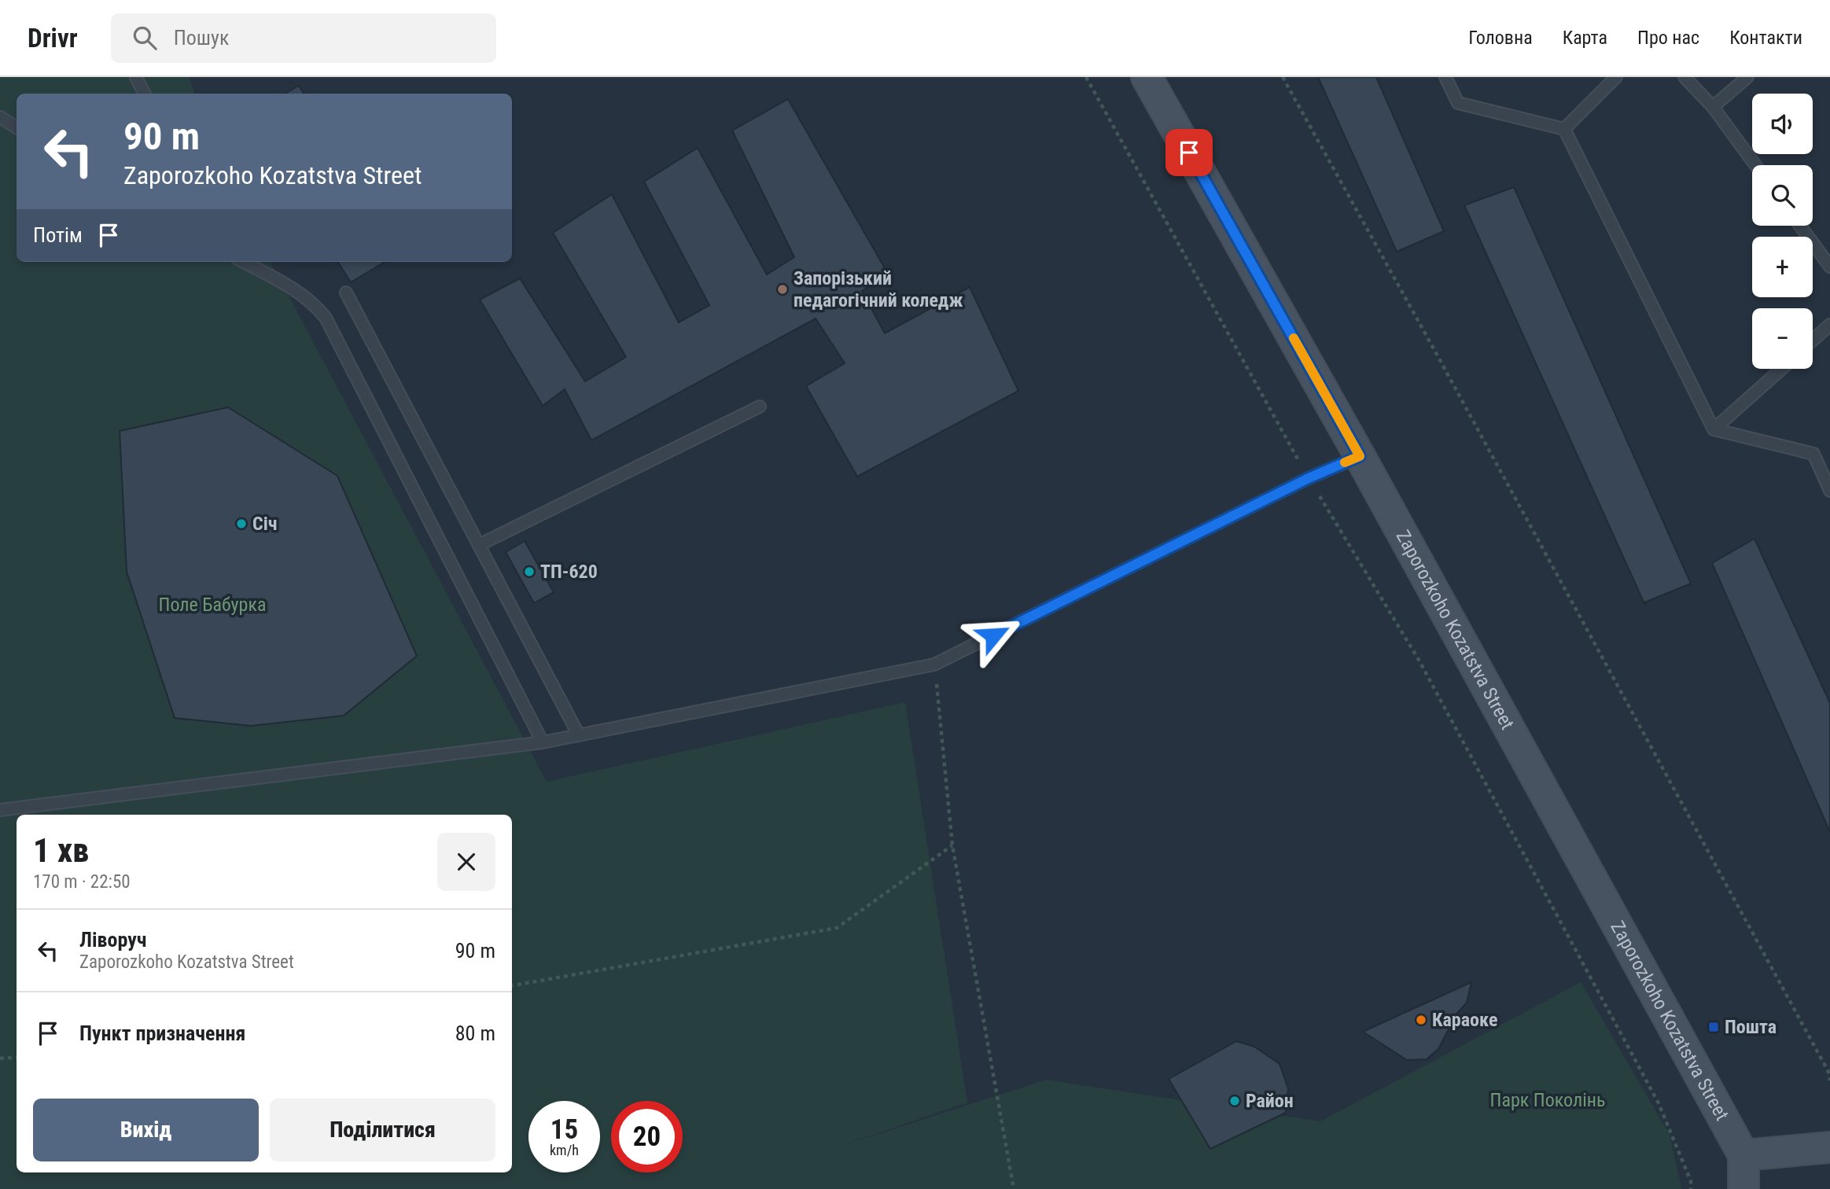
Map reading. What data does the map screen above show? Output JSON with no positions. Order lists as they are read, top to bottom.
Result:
{
  "streets": {
    "street": ["Zaporozkoho Kozatstva Street"]
  },
  "parks": ["Поле Бабурка", "Парк Поколінь"],
  "places": {
    "other": [
      "Запорізький педагогічний коледж",
      "Січ",
      "ТП-620",
      "Караоке",
      "Район"
    ],
    "transit": ["Пошта"]
  },
  "page": {
    "header": "Drivr",
    "search": "Пошук",
    "nav": [
      "Головна",
      "Карта",
      "Про нас",
      "Контакти"
    ],
    "map_buttons": ["+", "−"],
    "turn": ["90 m", "Zaporozkoho Kozatstva Street"],
    "then": "Потім",
    "heading": ["1 хв", "170 m · 22:50"],
    "list": [
      {
        "name": "Ліворуч",
        "note": "Zaporozkoho Kozatstva Street",
        "value": "90 m"
      },
      {
        "name": "Пункт призначення",
        "value": "80 m"
      }
    ],
    "buttons": ["Вихід", "Поділитися"],
    "speed": "15 km/h",
    "limit": "20"
  }
}
